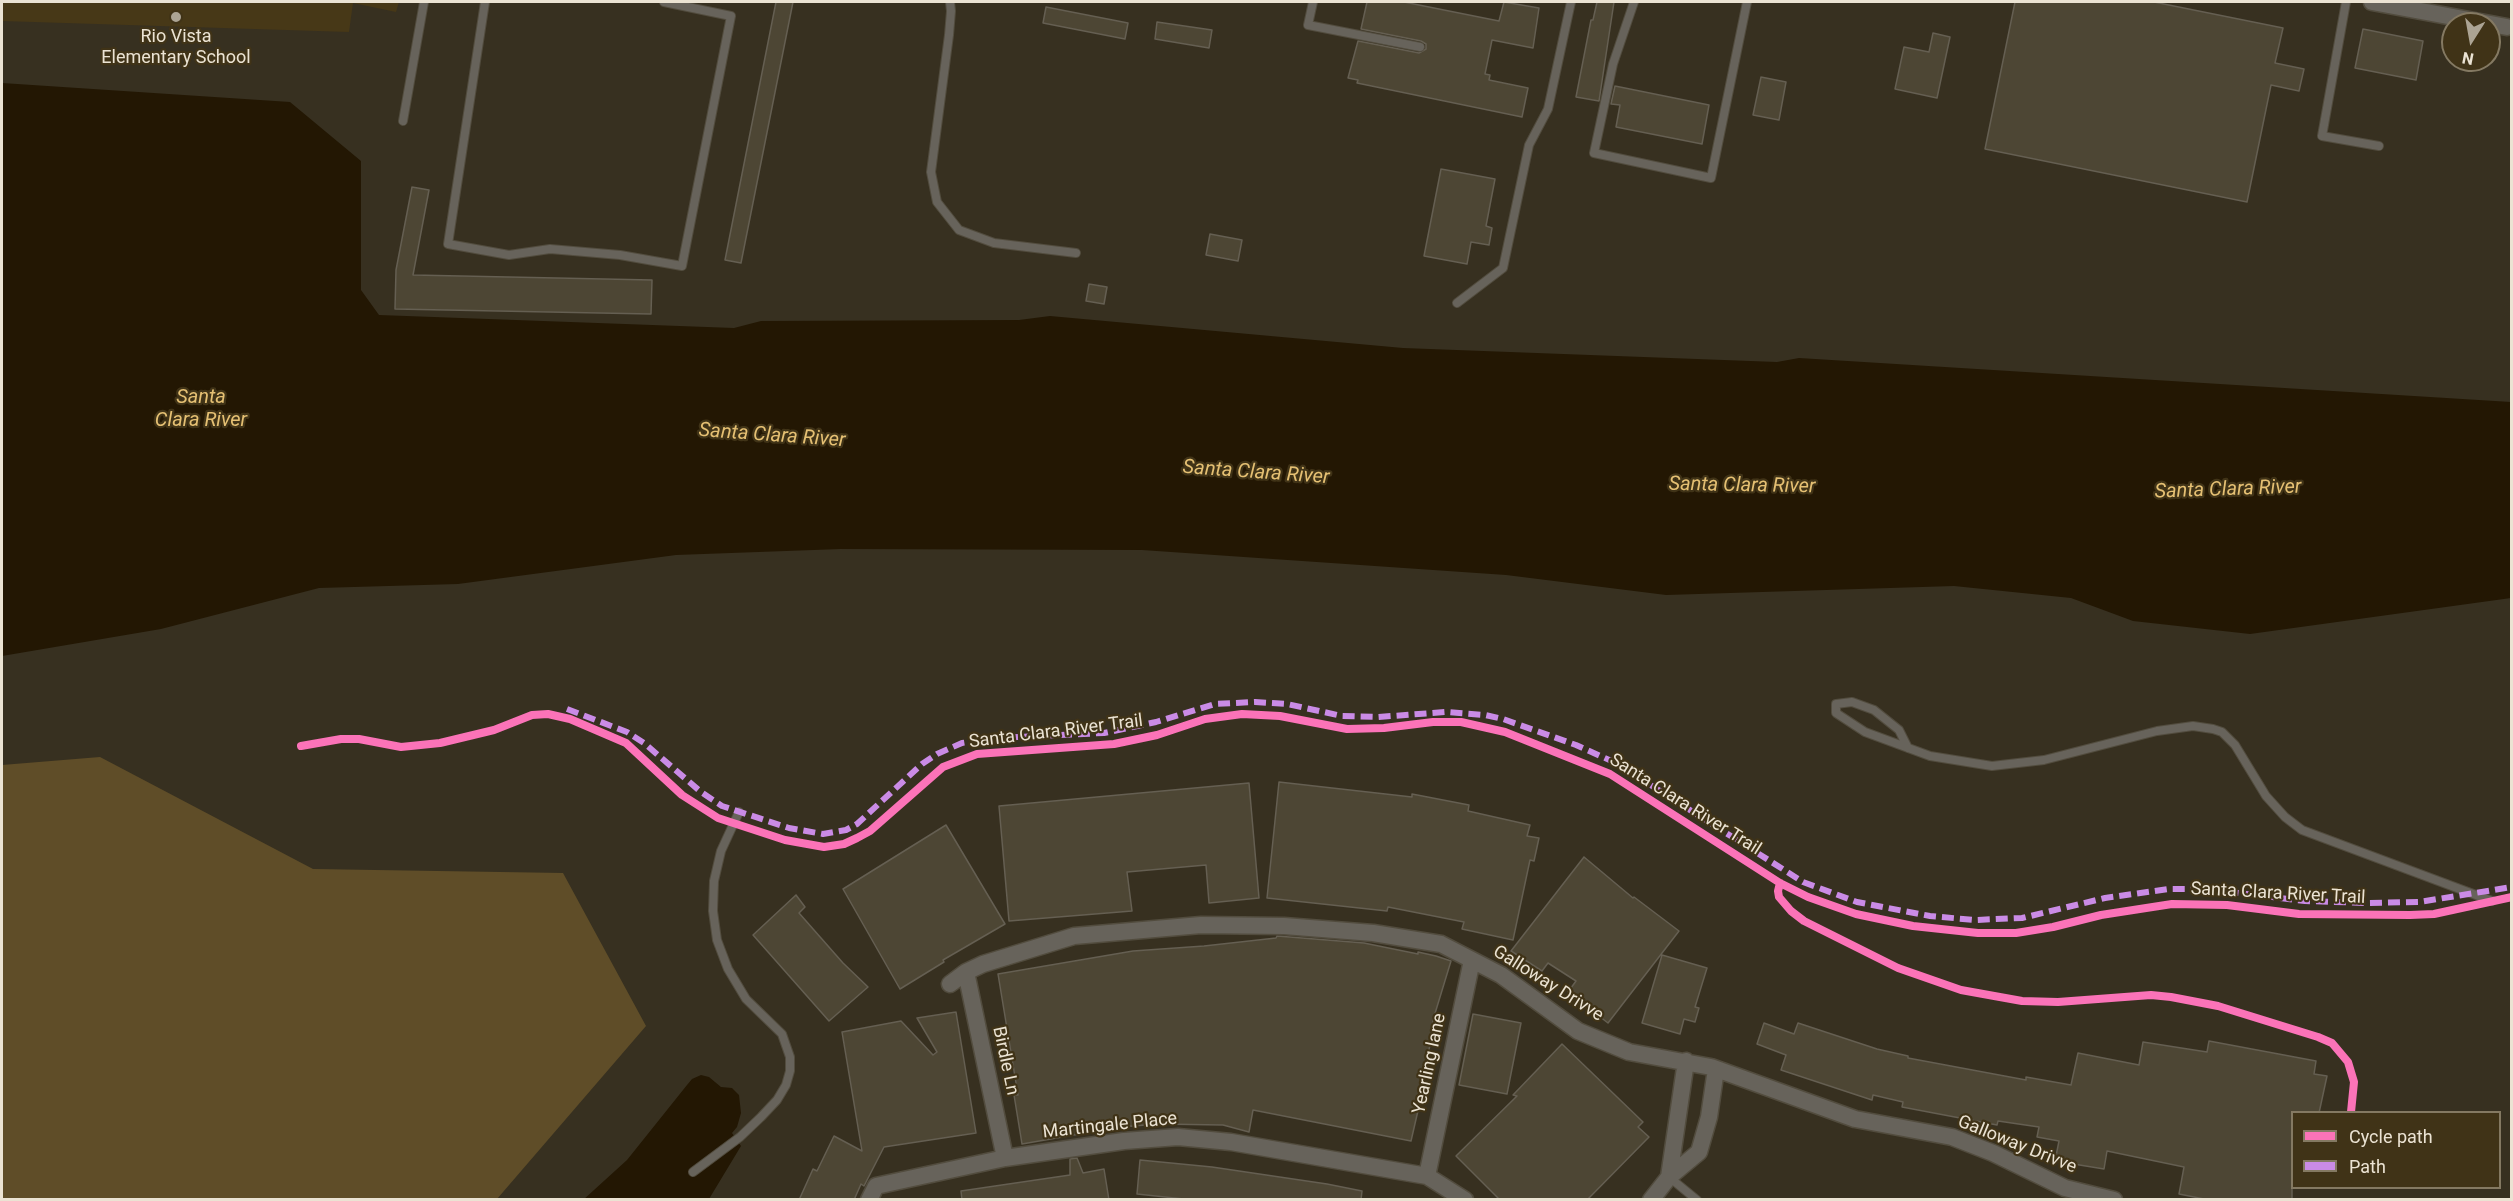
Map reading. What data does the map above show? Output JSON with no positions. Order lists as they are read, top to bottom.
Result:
{
  "streets": {
    "street": [
      "Galloway Drivve",
      "Birdle Ln",
      "Yearling lane",
      "Martingale Place"
    ],
    "cycle path": ["Santa Clara River Trail"]
  },
  "crossings": [
    ["Galloway Drivve", "Birdle Ln"],
    ["Galloway Drivve", "Yearling lane"],
    ["Birdle Ln", "Martingale Place"],
    ["Yearling lane", "Martingale Place"]
  ],
  "water": ["Santa Clara River"],
  "places": ["Rio Vista Elementary School"],
  "legend": ["Cycle path", "Path"],
  "north": "bottom"
}
